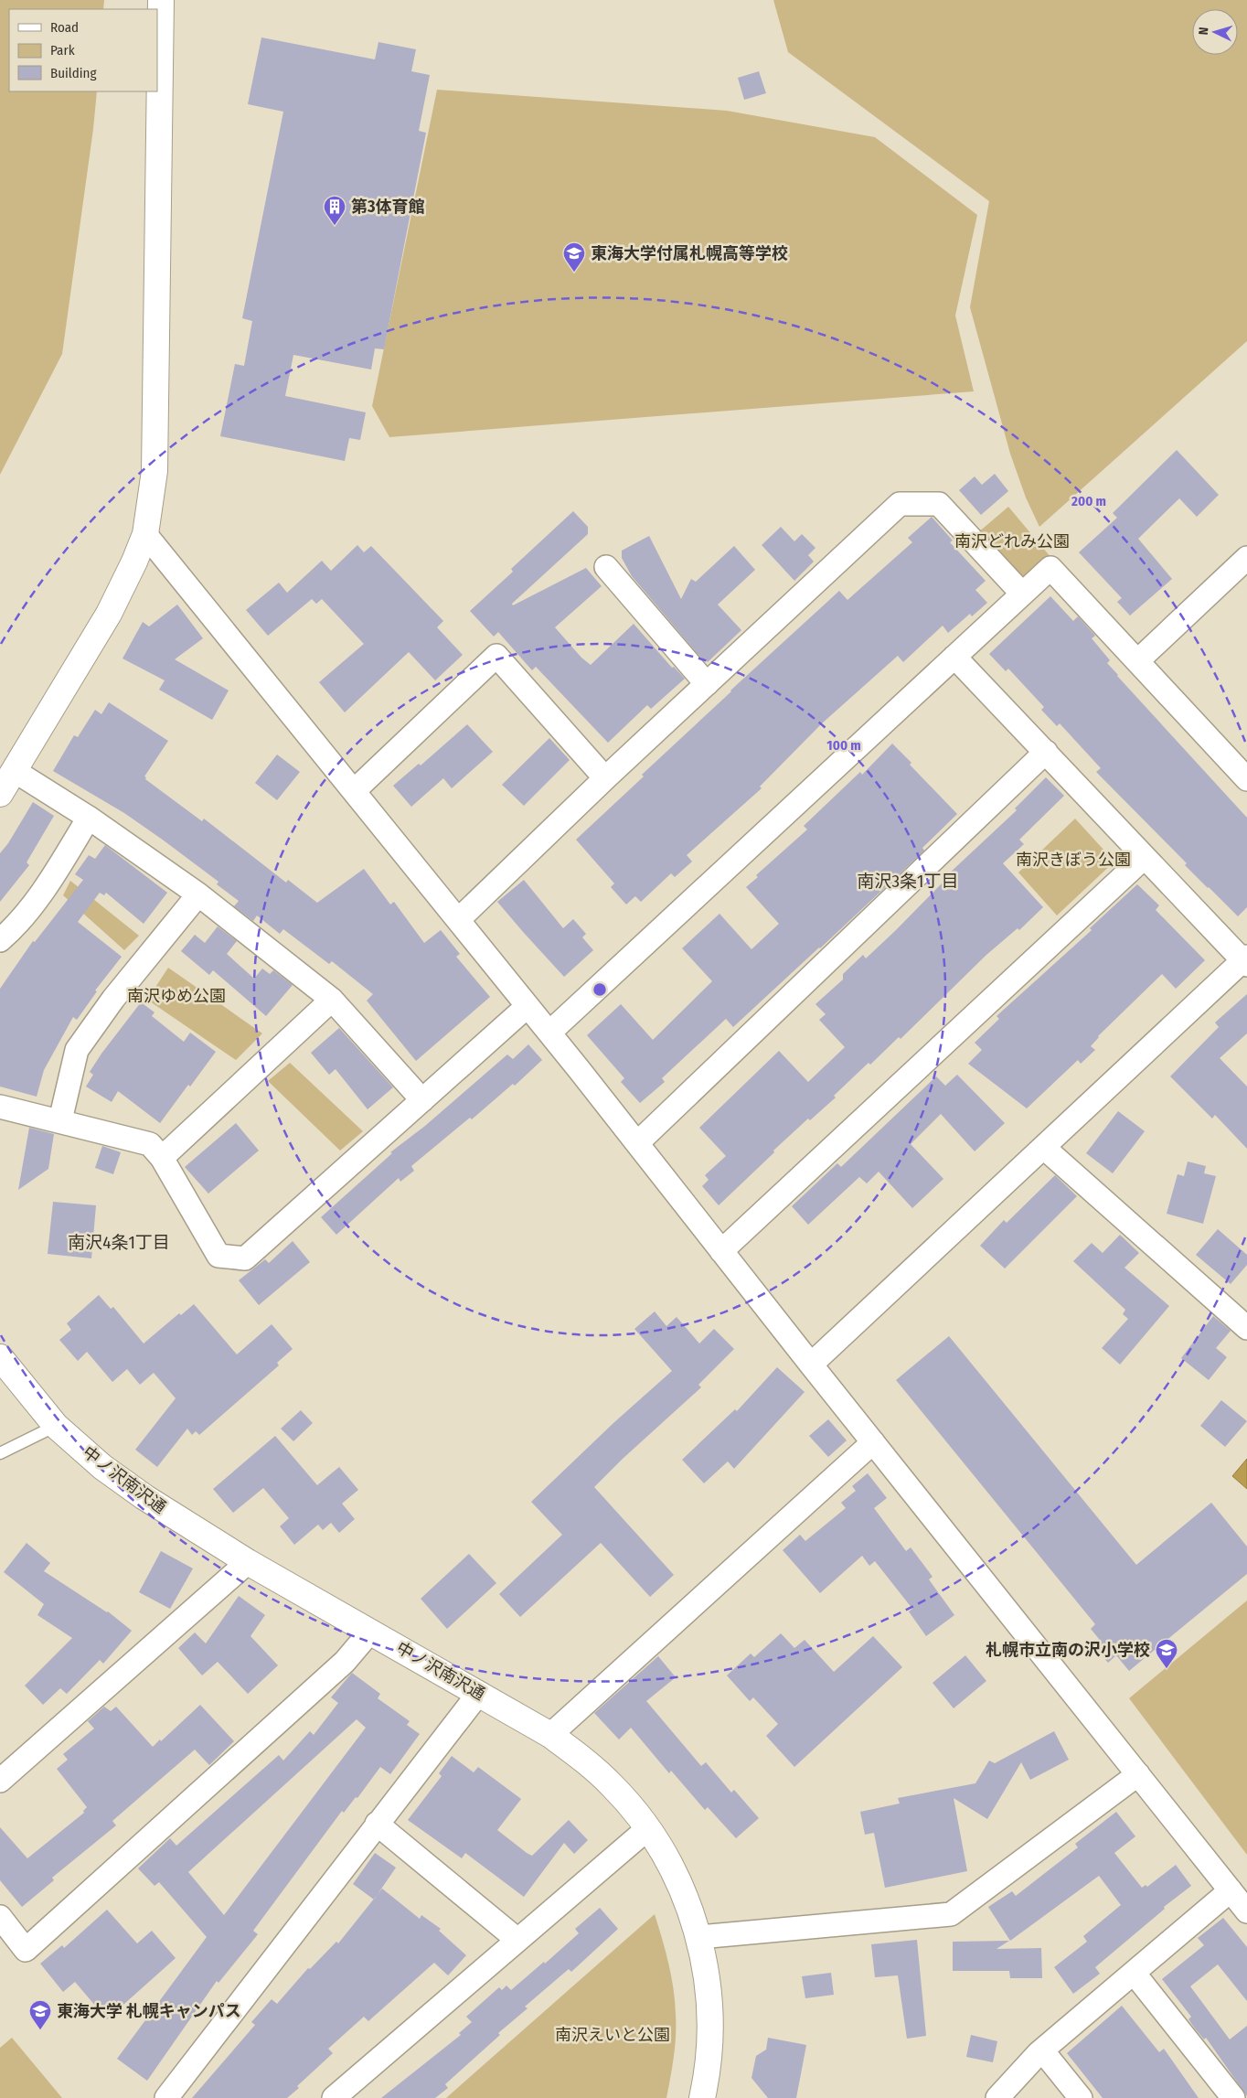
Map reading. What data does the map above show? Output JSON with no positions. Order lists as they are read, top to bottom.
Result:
{
  "streets": {
    "street": ["中ノ沢南沢通"]
  },
  "districts": ["南沢3条1丁目", "南沢4条1丁目"],
  "parks": [
    "南沢どれみ公園",
    "南沢きぼう公園",
    "南沢ゆめ公園",
    "南沢えいと公園"
  ],
  "places": {
    "building": ["第3体育館"],
    "school or university": ["東海大学付属札幌高等学校", "札幌市立南の沢小学校", "東海大学 札幌キャンパス"]
  },
  "legend": ["Road", "Park", "Building"],
  "north": "left",
  "rings": ["200 m", "100 m"]
}
